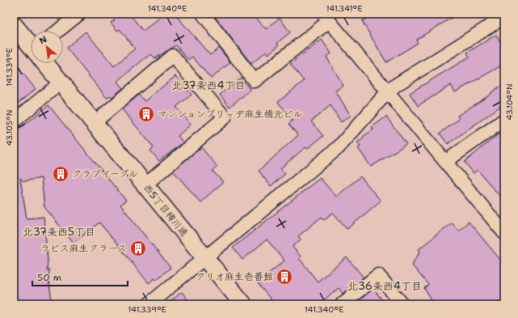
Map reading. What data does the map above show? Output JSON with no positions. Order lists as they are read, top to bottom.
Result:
{
  "streets": {
    "street": ["西5丁目樽川通"]
  },
  "districts": ["北37条西4丁目", "北37条西5丁目", "北36条西4丁目"],
  "places": {
    "building": [
      "マンションブリッヂ麻生橋元ビル",
      "クラブイーグル",
      "ラピス麻生クラース",
      "クリオ麻生壱番館"
    ]
  },
  "scale_bar": "50 m",
  "north": "top left",
  "coordinates": [
    "141.340°E",
    "141.341°E",
    "141.339°E",
    "43.104°N",
    "43.105°N"
  ]
}
